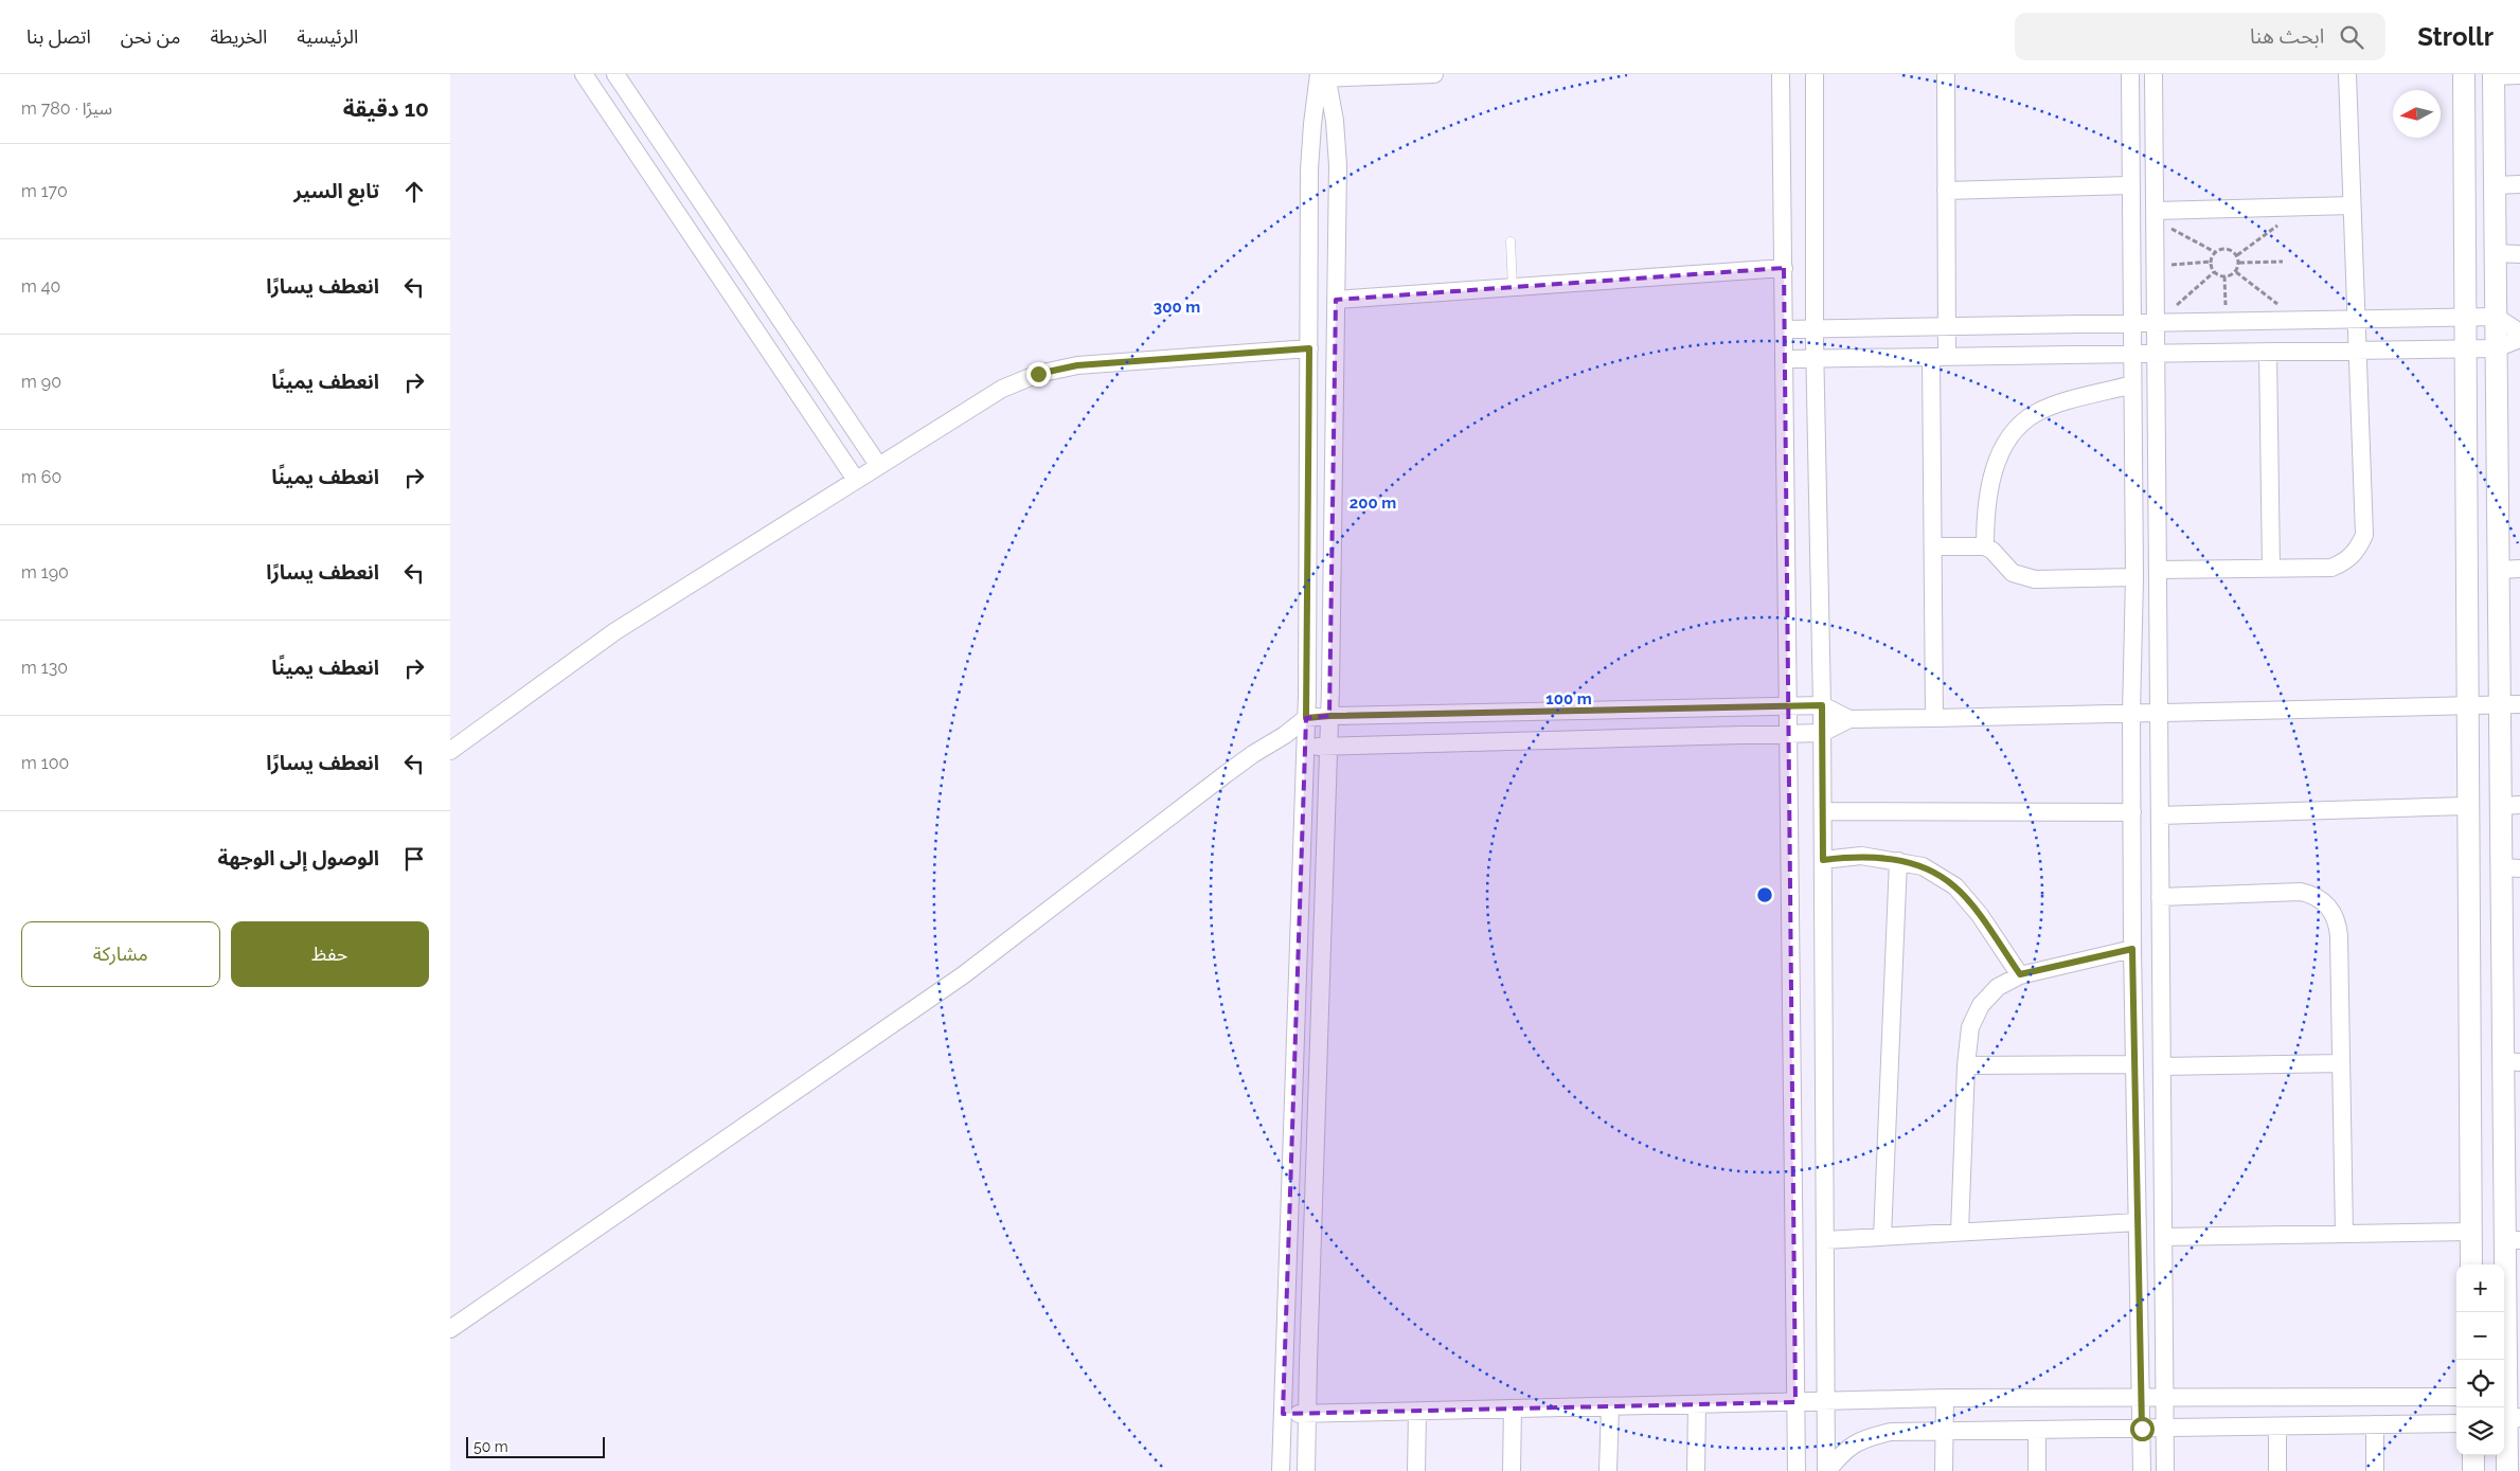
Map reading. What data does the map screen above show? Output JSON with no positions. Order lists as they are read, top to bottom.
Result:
{
  "scale_bar": "50 m",
  "north": "left",
  "page": {
    "header": "Strollr",
    "search": "ابحث هنا",
    "nav": [
      "الرئيسية",
      "الخريطة",
      "من نحن",
      "اتصل بنا"
    ],
    "heading": ["10 دقيقة", "سيرًا · 780 m"],
    "list": [
      ["تابع السير", "170 m"],
      ["انعطف يسارًا", "40 m"],
      ["انعطف يمينًا", "90 m"],
      ["انعطف يمينًا", "60 m"],
      ["انعطف يسارًا", "190 m"],
      ["انعطف يمينًا", "130 m"],
      ["انعطف يسارًا", "100 m"],
      "الوصول إلى الوجهة"
    ],
    "buttons": ["حفظ", "مشاركة"],
    "map_buttons": ["+", "−"],
    "scale": "50 m"
  },
  "rings": ["300 m", "200 m", "100 m"]
}
